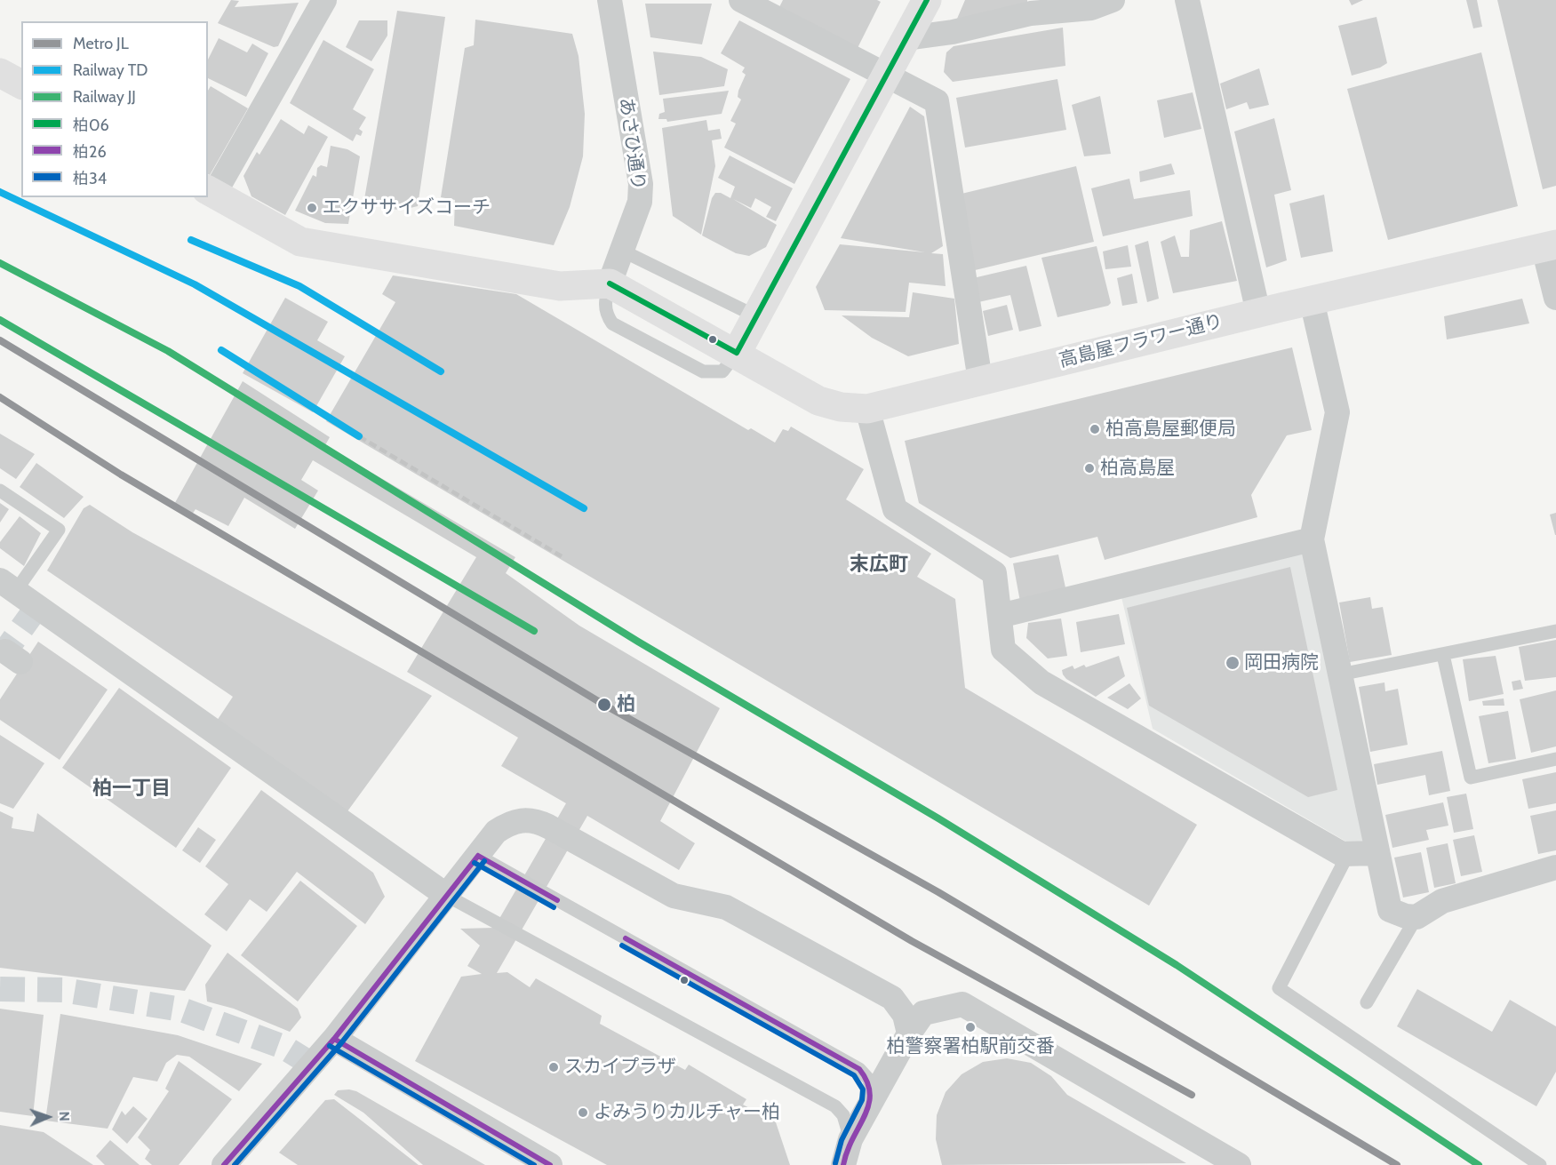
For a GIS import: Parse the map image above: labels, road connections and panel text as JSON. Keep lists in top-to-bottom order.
{
  "streets": {
    "street": ["あさひ通り", "高島屋フラワー通り"]
  },
  "crossings": [
    ["あさひ通り", "高島屋フラワー通り"]
  ],
  "districts": ["末広町", "柏一丁目"],
  "places": [
    "エクササイズコーチ",
    "柏高島屋郵便局",
    "柏高島屋",
    "岡田病院",
    "柏",
    "柏警察署柏駅前交番",
    "スカイプラザ",
    "よみうりカルチャー柏"
  ],
  "lines": [
    "transit line 柏06",
    "rail line TD",
    "rail line JJ",
    "metro line JL",
    "transit line 柏26",
    "transit line 柏34"
  ],
  "legend": [
    "Metro JL",
    "Railway TD",
    "Railway JJ",
    "柏06",
    "柏26",
    "柏34"
  ],
  "north": "right"
}
